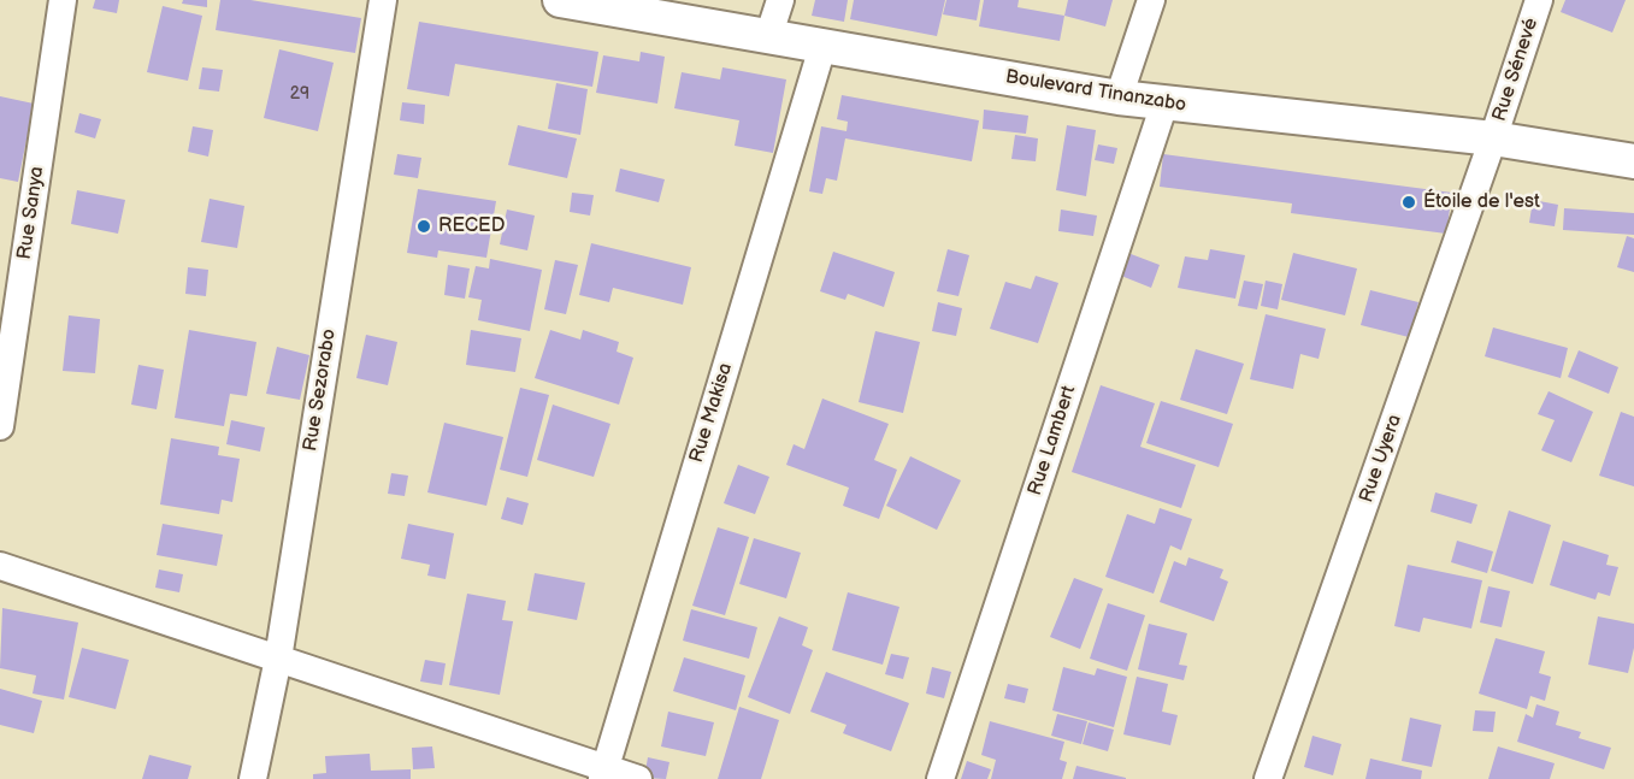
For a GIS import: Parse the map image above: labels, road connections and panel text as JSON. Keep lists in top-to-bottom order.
{
  "streets": {
    "street": [
      "Rue Sénevé",
      "Boulevard Tinanzabo",
      "Rue Sanya",
      "Rue Sezorabo",
      "Rue Makisa",
      "Rue Lambert",
      "Rue Uyera"
    ]
  },
  "crossings": [
    ["Rue Sénevé", "Boulevard Tinanzabo"],
    ["Rue Sénevé", "Rue Uyera"],
    ["Boulevard Tinanzabo", "Rue Makisa"],
    ["Boulevard Tinanzabo", "Rue Lambert"],
    ["Boulevard Tinanzabo", "Rue Uyera"]
  ],
  "places": ["Étoile de l'est", "RECED"],
  "house_numbers": ["29"]
}
